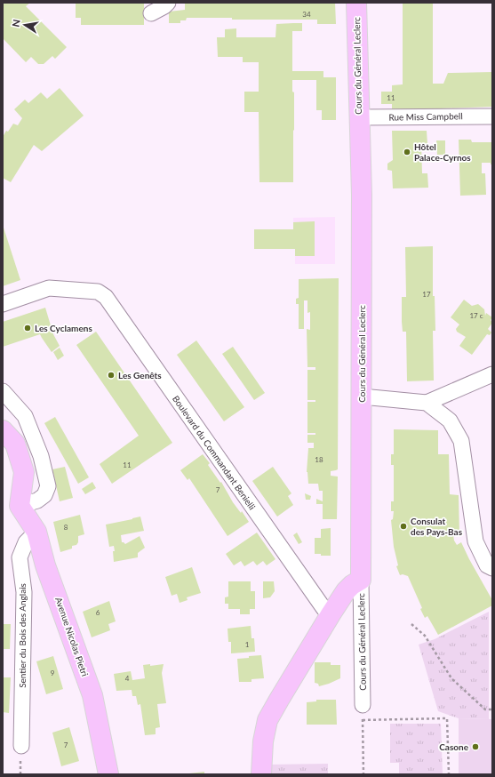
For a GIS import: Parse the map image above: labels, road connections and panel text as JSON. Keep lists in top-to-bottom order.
{
  "streets": {
    "main road": ["Cours du Général Leclerc", "Avenue Nicolas Pietri"],
    "street": ["Rue Miss Campbell", "Boulevard du Commandant Benielli", "Sentier du Bois des Anglais"]
  },
  "crossings": [
    ["Cours du Général Leclerc", "Rue Miss Campbell"],
    ["Sentier du Bois des Anglais", "Avenue Nicolas Pietri"]
  ],
  "places": [
    "Hôtel Palace-Cyrnos",
    "Les Cyclamens",
    "Les Genêts",
    "Consulat des Pays-Bas",
    "Casone"
  ],
  "house_numbers": [
    "34",
    "11",
    "17",
    "17 c",
    "18",
    "11",
    "7",
    "8",
    "6",
    "1",
    "9",
    "4",
    "7"
  ],
  "north": "left"
}
